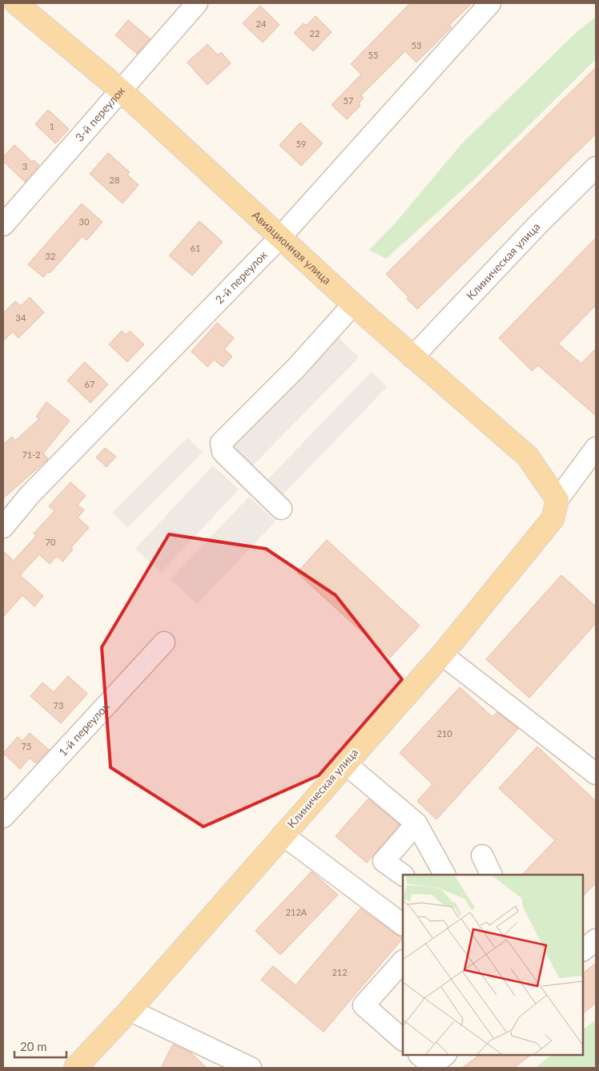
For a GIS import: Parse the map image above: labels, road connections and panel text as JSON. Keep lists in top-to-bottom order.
{
  "streets": {
    "main road": ["Авиационная улица", "Клиническая улица"],
    "street": ["3-й переулок", "2-й переулок", "1-й переулок"]
  },
  "crossings": [
    ["3-й переулок", "Авиационная улица"],
    ["Авиационная улица", "Клиническая улица"],
    ["Авиационная улица", "2-й переулок"]
  ],
  "house_numbers": [
    "24",
    "22",
    "53",
    "55",
    "57",
    "1",
    "59",
    "3",
    "28",
    "30",
    "61",
    "32",
    "34",
    "67",
    "71-2",
    "70",
    "73",
    "210",
    "75",
    "212А",
    "212"
  ],
  "scale_bar": "20 m"
}
